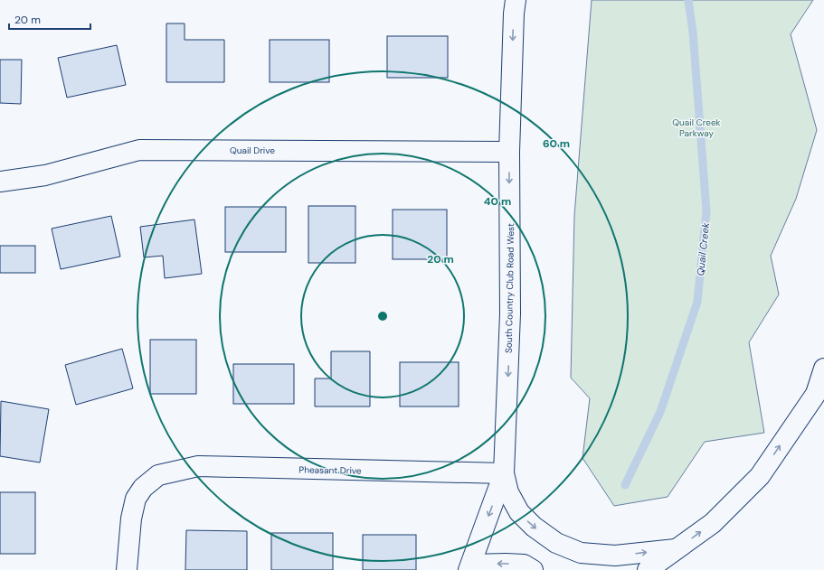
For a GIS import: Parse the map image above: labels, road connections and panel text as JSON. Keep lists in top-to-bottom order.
{
  "streets": {
    "street": ["Quail Drive", "South Country Club Road West", "Pheasant Drive"]
  },
  "crossings": [
    ["Quail Drive", "South Country Club Road West"],
    ["South Country Club Road West", "Pheasant Drive"]
  ],
  "one_way": ["South Country Club Road West"],
  "water": ["Quail Creek"],
  "parks": ["Quail Creek Parkway"],
  "scale_bar": "20 m",
  "rings": ["60 m", "40 m", "20 m"]
}
